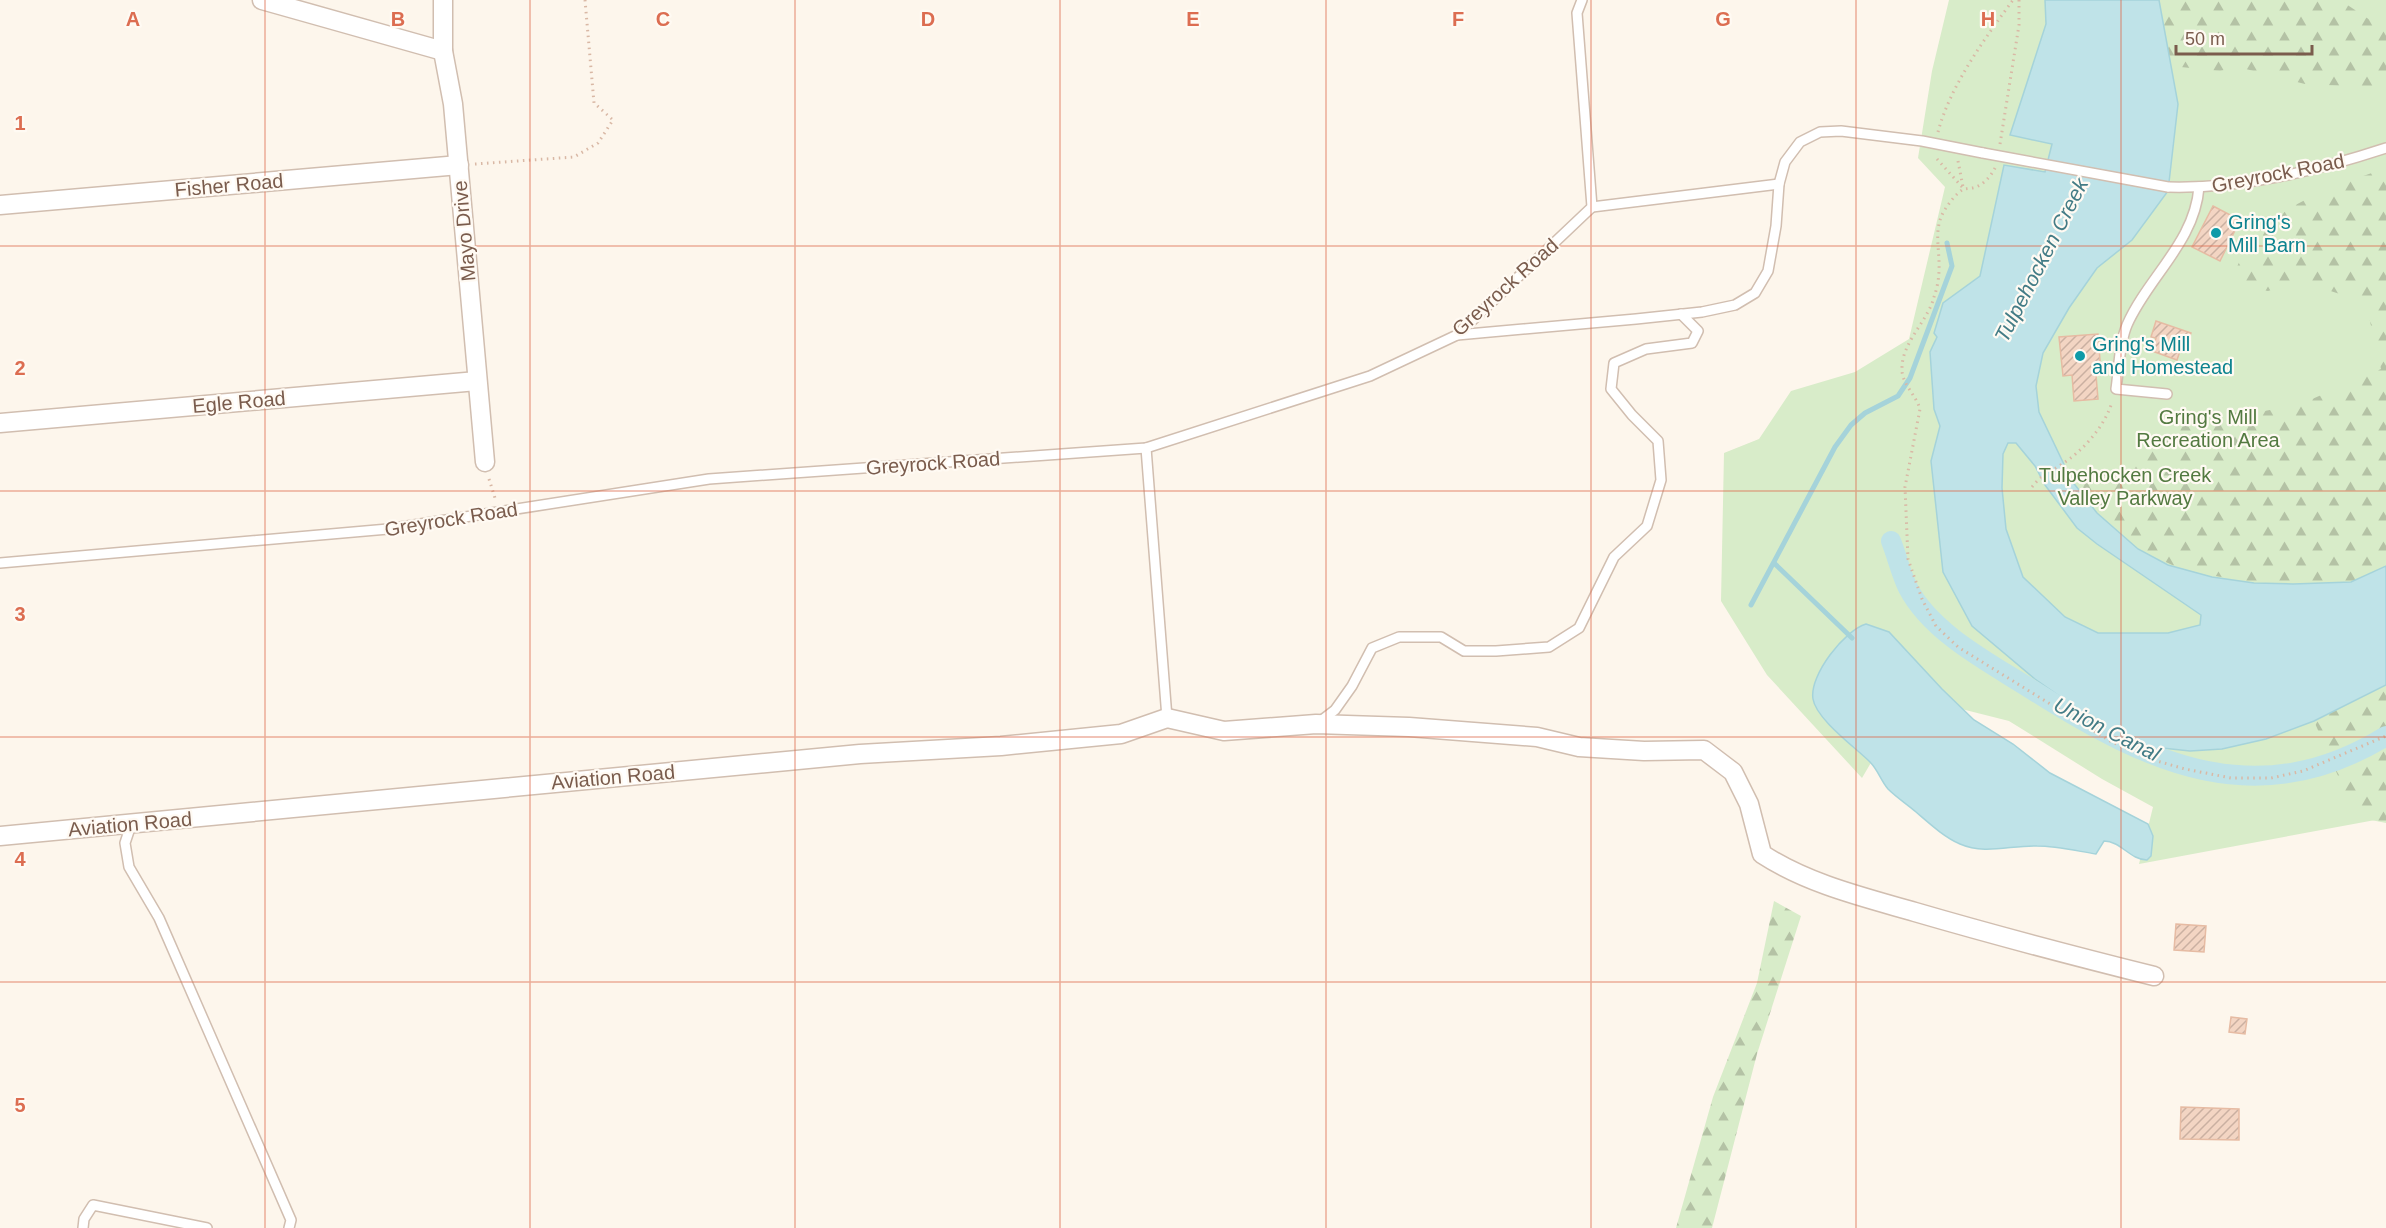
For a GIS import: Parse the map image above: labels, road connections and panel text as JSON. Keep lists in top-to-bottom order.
{
  "streets": {
    "street": [
      "Fisher Road",
      "Mayo Drive",
      "Egle Road",
      "Aviation Road"
    ],
    "lane": ["Greyrock Road"]
  },
  "crossings": [
    ["Fisher Road", "Mayo Drive"],
    ["Mayo Drive", "Egle Road"]
  ],
  "water": ["Tulpehocken Creek", "Union Canal"],
  "parks": ["Gring's Mill Recreation Area", "Tulpehocken Creek Valley Parkway"],
  "places": ["Gring's Mill Barn", "Gring's Mill and Homestead"],
  "scale_bar": "50 m",
  "grid": {
    "columns": [
      "A",
      "B",
      "C",
      "D",
      "E",
      "F",
      "G",
      "H"
    ],
    "rows": [
      "1",
      "2",
      "3",
      "4",
      "5"
    ]
  }
}
